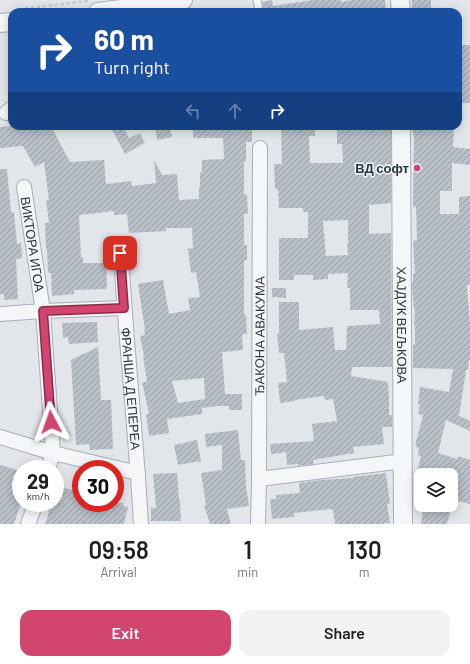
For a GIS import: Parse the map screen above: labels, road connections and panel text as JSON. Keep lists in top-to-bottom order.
{
  "streets": {
    "street": [
      "ВИКТОРА ИГОА",
      "ХАЈДУК ВЕЉКОВА",
      "ЂАКОНА АВАКУМА",
      "ФРАНША Д ЕПЕРЕА"
    ]
  },
  "places": ["ВД софт"],
  "page": {
    "turn": ["60 m", "Turn right"],
    "speed": "29 km/h",
    "limit": "30",
    "eta": [
      "09:58",
      "Arrival",
      "1",
      "min",
      "130",
      "m"
    ],
    "buttons": ["Exit", "Share"]
  }
}
